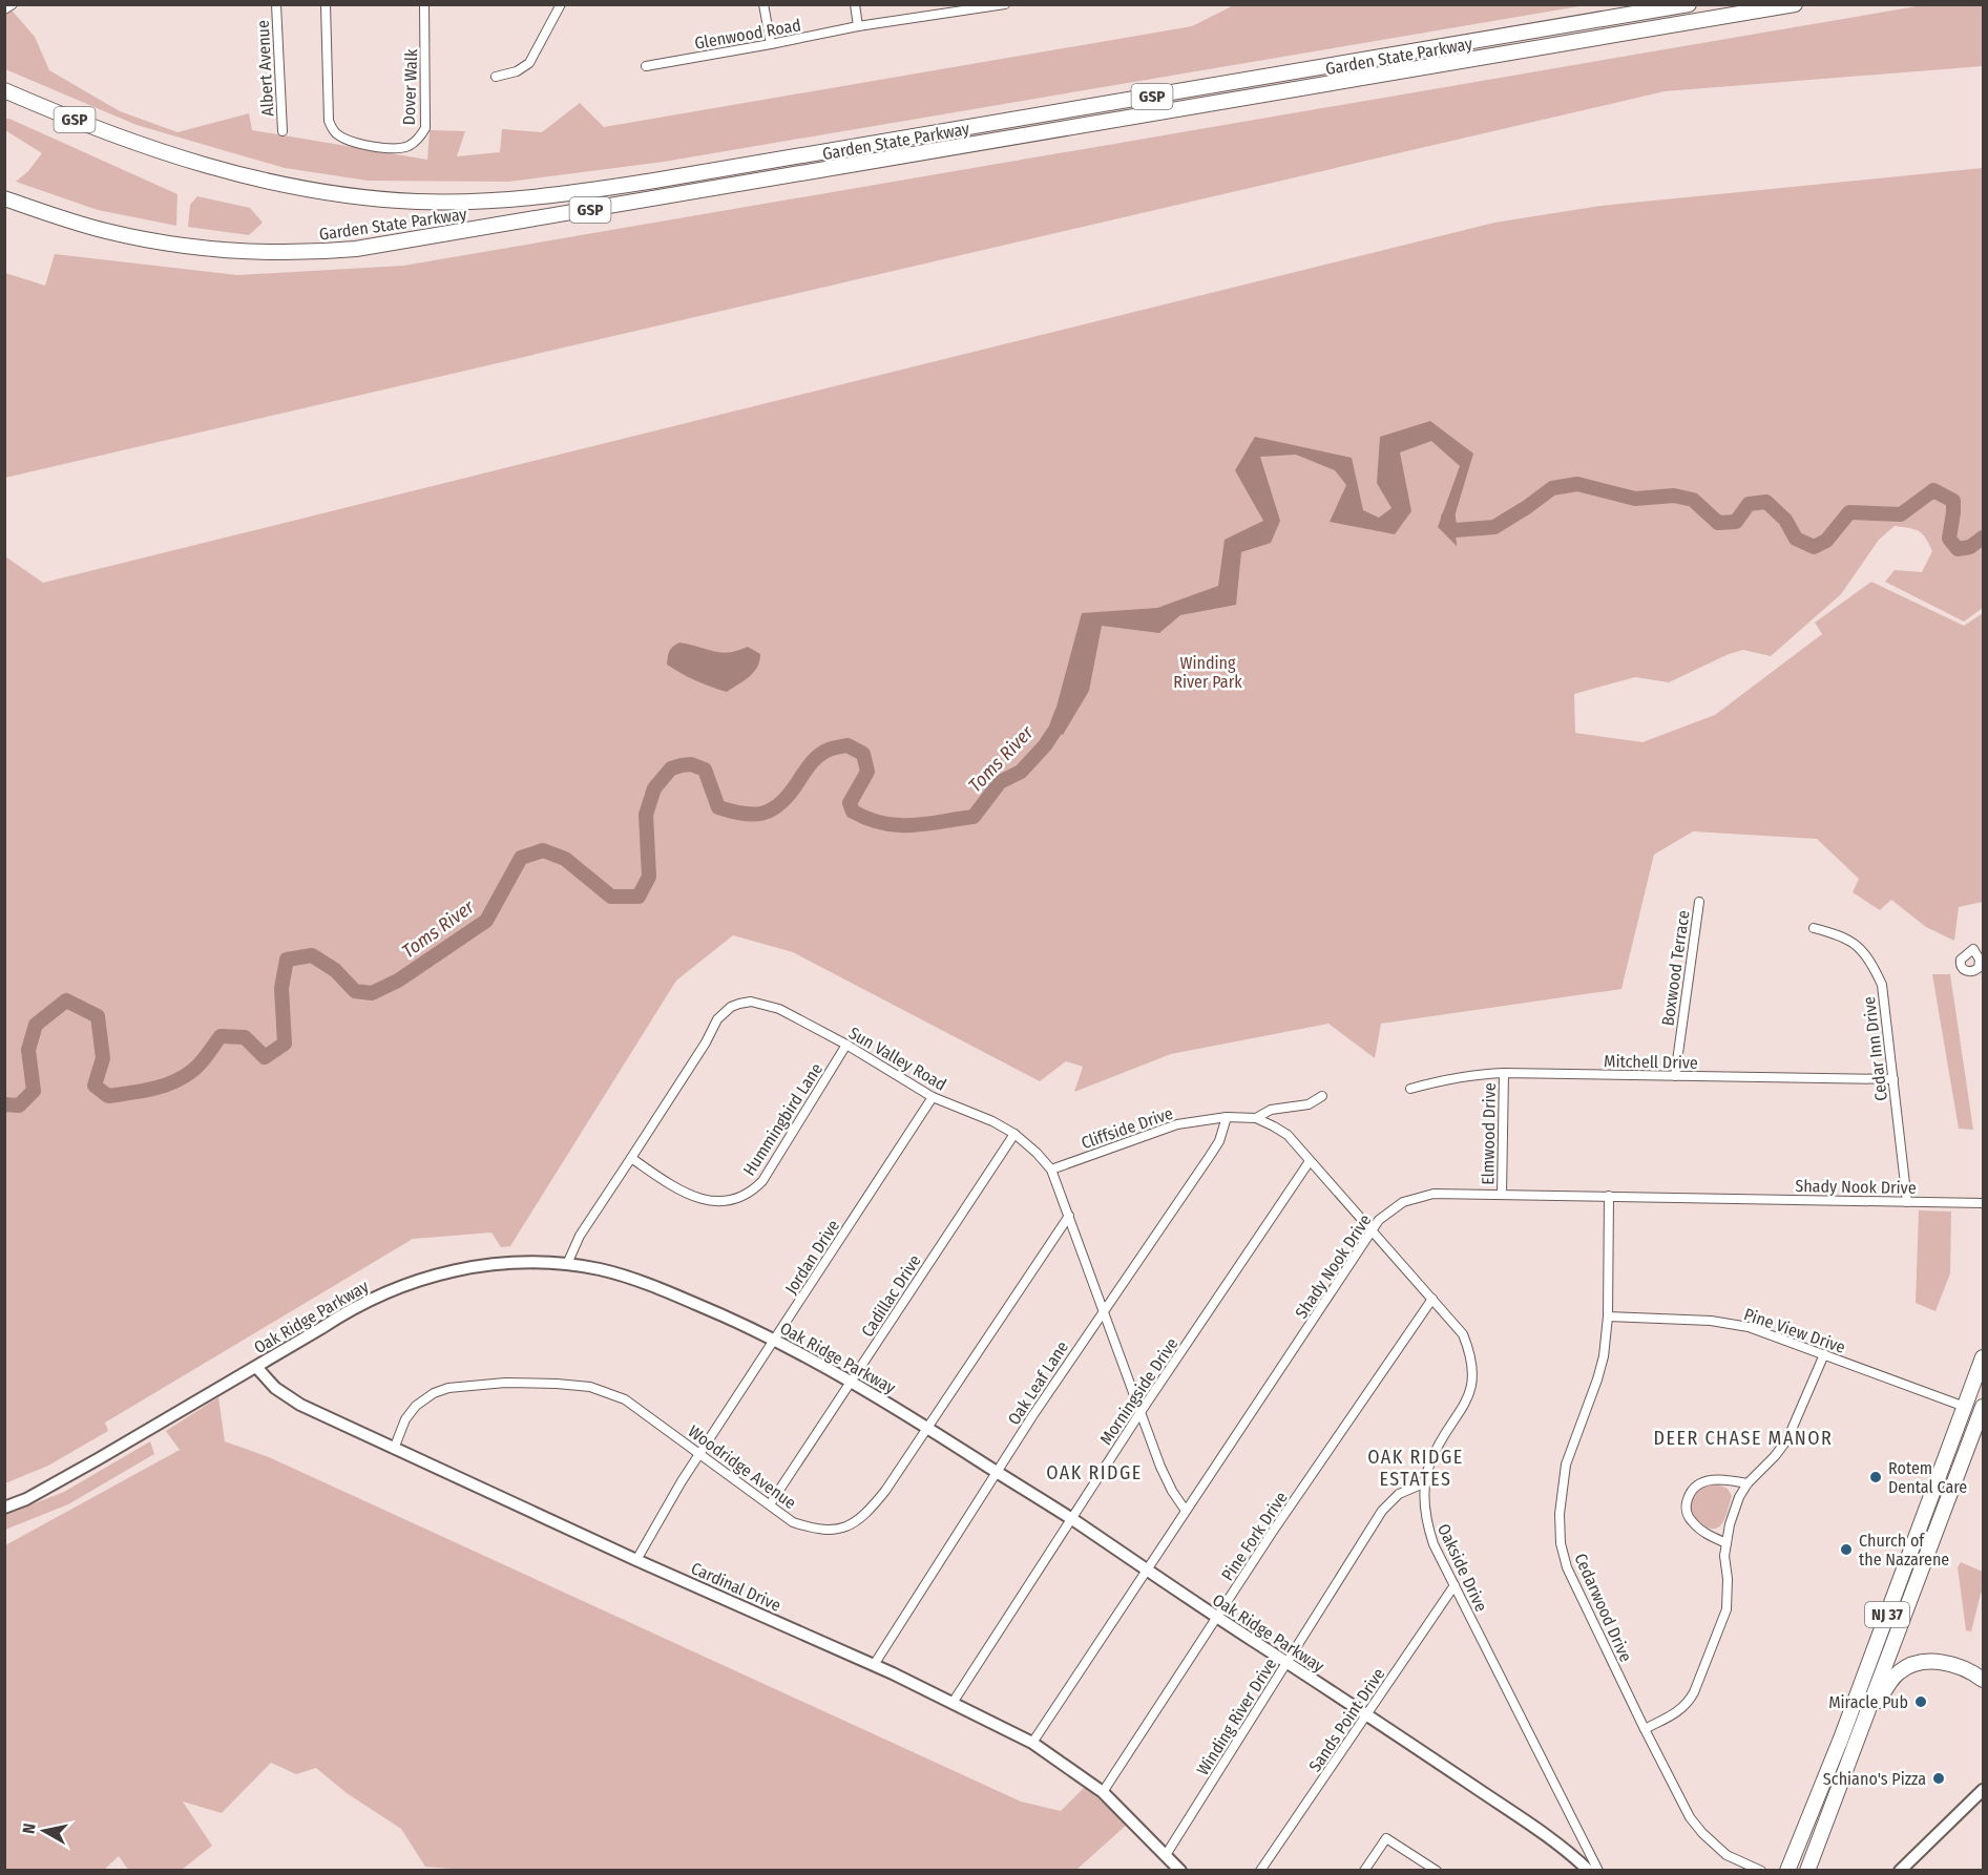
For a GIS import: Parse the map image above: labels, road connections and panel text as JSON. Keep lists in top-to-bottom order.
{
  "streets": {
    "highway": ["Garden State Parkway", "GSP", "NJ 37"],
    "main road": ["Oak Ridge Parkway", "Cardinal Drive"],
    "street": [
      "Glenwood Road",
      "Albert Avenue",
      "Dover Walk",
      "Boxwood Terrace",
      "Cedar Inn Drive",
      "Sun Valley Road",
      "Mitchell Drive",
      "Hummingbird Lane",
      "Cliffside Drive",
      "Elmwood Drive",
      "Shady Nook Drive",
      "Jordan Drive",
      "Cadillac Drive",
      "Pine View Drive",
      "Oak Leaf Lane",
      "Morningside Drive",
      "Woodridge Avenue",
      "Pine Fork Drive",
      "Oakside Drive",
      "Cedarwood Drive",
      "Winding River Drive",
      "Sands Point Drive"
    ]
  },
  "crossings": [
    ["Boxwood Terrace", "Mitchell Drive"],
    ["Cedar Inn Drive", "Mitchell Drive"],
    ["Cedar Inn Drive", "Shady Nook Drive"],
    ["Sun Valley Road", "Hummingbird Lane"],
    ["Sun Valley Road", "Cliffside Drive"],
    ["Sun Valley Road", "Shady Nook Drive"],
    ["Sun Valley Road", "Jordan Drive"],
    ["Sun Valley Road", "Cadillac Drive"],
    ["Sun Valley Road", "Oak Ridge Parkway"],
    ["Sun Valley Road", "Oak Leaf Lane"],
    ["Sun Valley Road", "Morningside Drive"],
    ["Sun Valley Road", "Woodridge Avenue"],
    ["Mitchell Drive", "Elmwood Drive"],
    ["Cliffside Drive", "Oak Leaf Lane"],
    ["Cliffside Drive", "Oakside Drive"],
    ["Elmwood Drive", "Shady Nook Drive"],
    ["Shady Nook Drive", "Oak Ridge Parkway"],
    ["Shady Nook Drive", "Oakside Drive"],
    ["Shady Nook Drive", "Cardinal Drive"],
    ["Shady Nook Drive", "Cedarwood Drive"],
    ["Jordan Drive", "Oak Ridge Parkway"],
    ["Jordan Drive", "Woodridge Avenue"],
    ["Jordan Drive", "Cardinal Drive"],
    ["Cadillac Drive", "Oak Ridge Parkway"],
    ["Cadillac Drive", "Woodridge Avenue"],
    ["Oak Ridge Parkway", "Oak Leaf Lane"],
    ["Oak Ridge Parkway", "Morningside Drive"],
    ["Oak Ridge Parkway", "Woodridge Avenue"],
    ["Oak Ridge Parkway", "Pine Fork Drive"],
    ["Oak Ridge Parkway", "Cardinal Drive"],
    ["Oak Ridge Parkway", "Winding River Drive"],
    ["Oak Ridge Parkway", "Sands Point Drive"],
    ["Pine View Drive", "Cedarwood Drive"],
    ["Pine View Drive", "NJ 37"],
    ["Oak Leaf Lane", "Cardinal Drive"],
    ["Morningside Drive", "Oakside Drive"],
    ["Morningside Drive", "Cardinal Drive"],
    ["Woodridge Avenue", "Cardinal Drive"],
    ["Pine Fork Drive", "Oakside Drive"],
    ["Pine Fork Drive", "Cardinal Drive"],
    ["Oakside Drive", "Winding River Drive"],
    ["Oakside Drive", "Sands Point Drive"],
    ["Cardinal Drive", "Winding River Drive"]
  ],
  "districts": ["DEER CHASE MANOR", "OAK RIDGE ESTATES", "OAK RIDGE"],
  "water": ["Toms River"],
  "parks": ["Winding River Park"],
  "places": [
    "Rotem Dental Care",
    "Church of the Nazarene",
    "Miracle Pub",
    "Schiano's Pizza"
  ],
  "north": "left"
}
